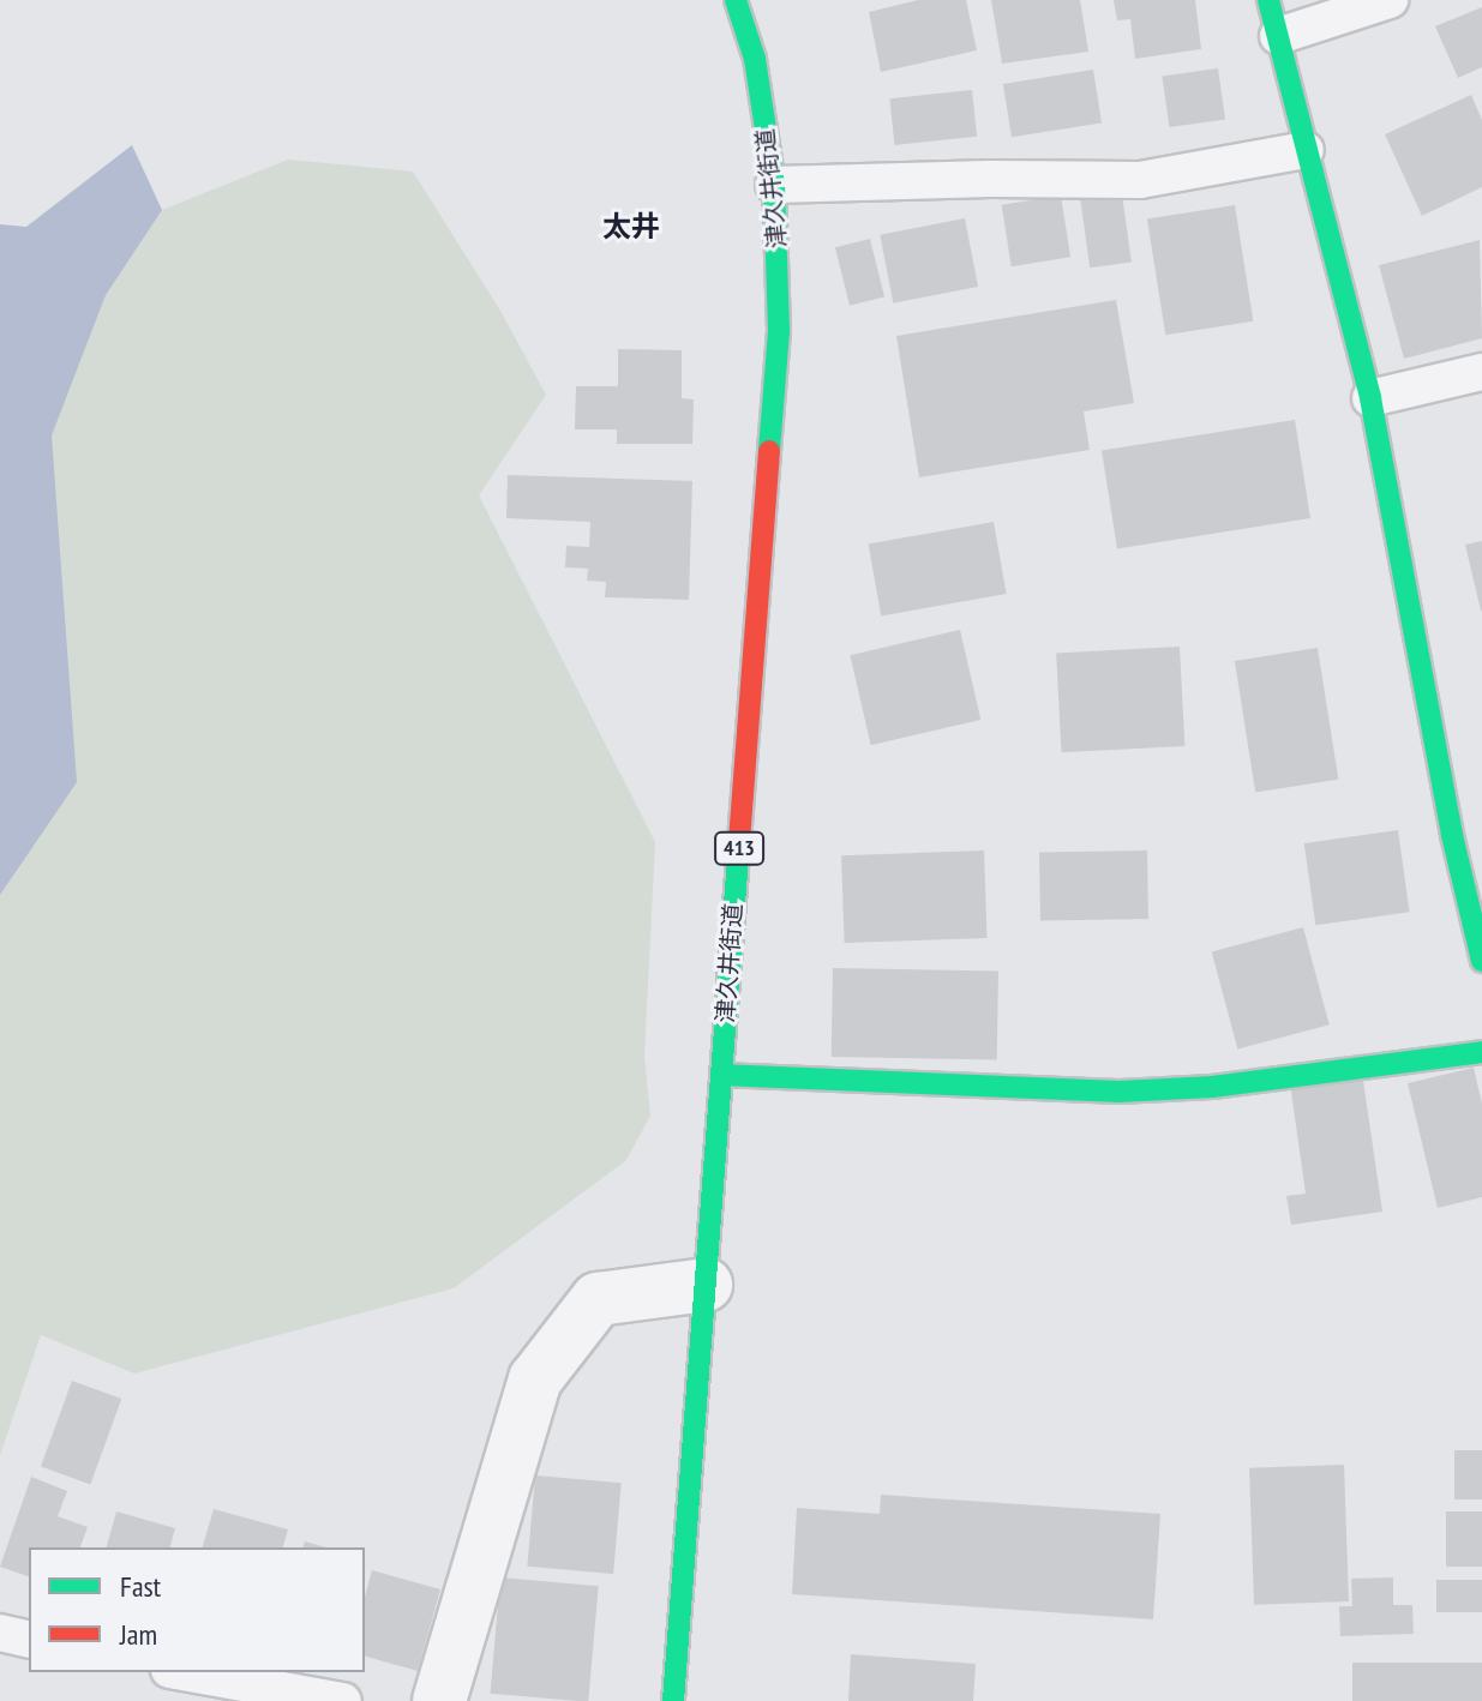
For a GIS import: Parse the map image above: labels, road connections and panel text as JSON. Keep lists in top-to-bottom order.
{
  "streets": {
    "main road": ["津久井街道", "413"]
  },
  "districts": ["太井"],
  "legend": ["Fast", "Jam"]
}
